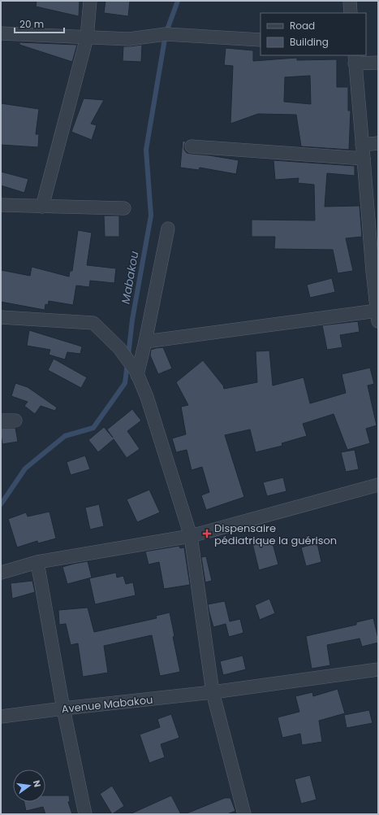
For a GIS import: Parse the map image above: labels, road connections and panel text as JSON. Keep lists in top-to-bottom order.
{
  "streets": {
    "street": ["Avenue Mabakou"]
  },
  "water": ["Mabakou"],
  "places": {
    "health": ["Dispensaire pédiatrique la guérison"]
  },
  "legend": ["Road", "Building"],
  "scale_bar": "20 m",
  "north": "right"
}
